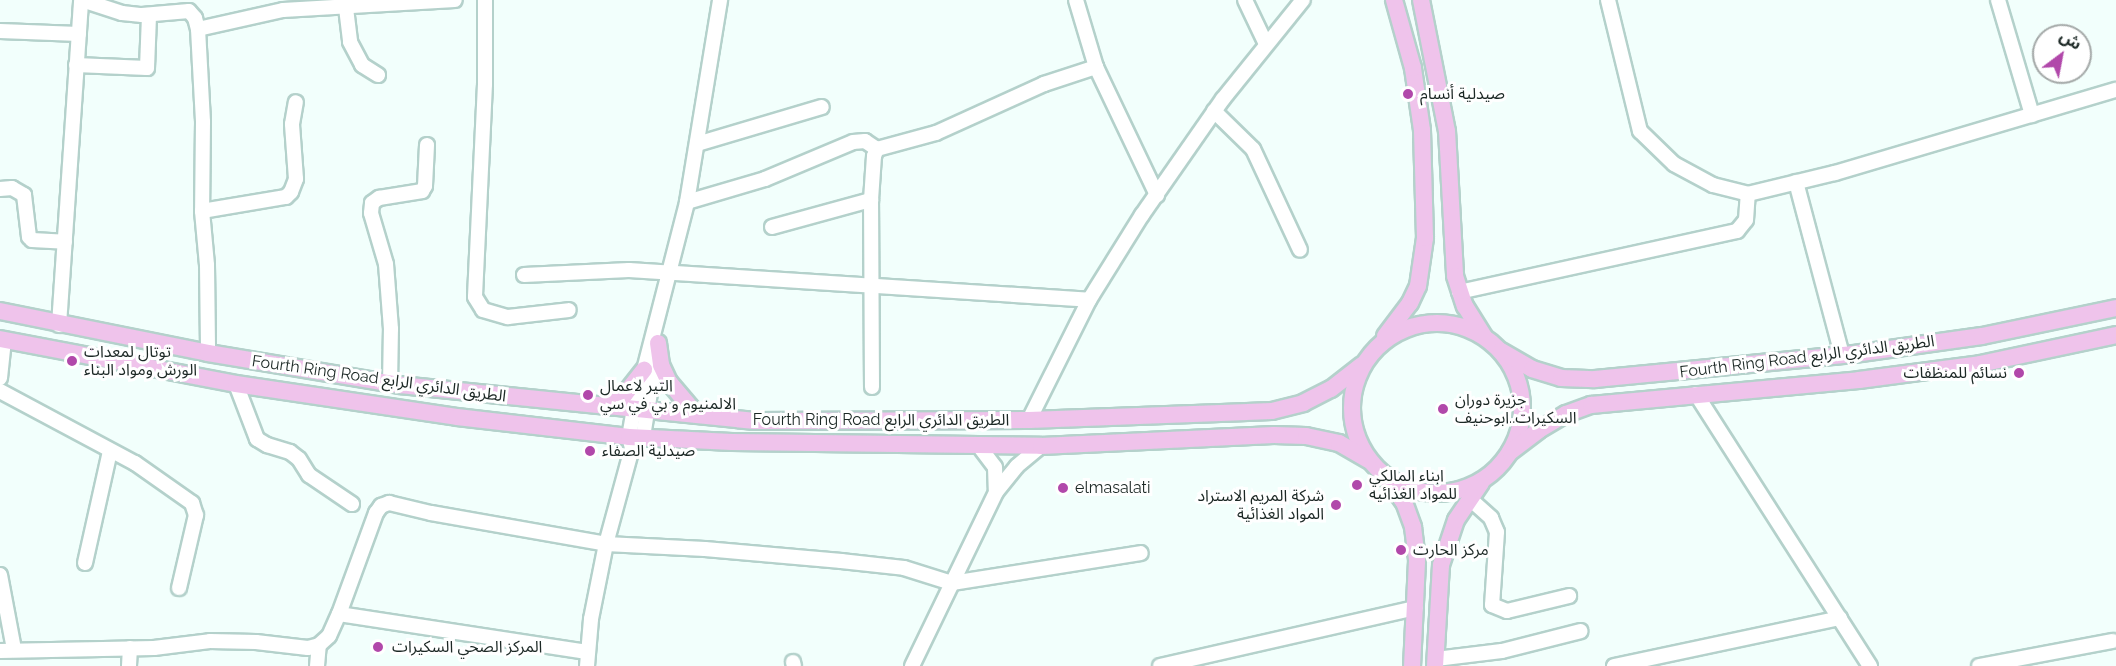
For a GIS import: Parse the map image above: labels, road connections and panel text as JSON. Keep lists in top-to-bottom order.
{
  "streets": {
    "main road": ["Fourth Ring Road الطريق الدائري الرابع"]
  },
  "places": [
    "صيدلية أنسام",
    "توتال لمعدات الورش ومواد البناء",
    "نسائم للمنظفات",
    "التير لاعمال الالمنيوم و بي في سي",
    "جزيرة دوران السكيرات..ابوحنيف",
    "صيدلية الصفاء",
    "ابناء المالكي للمواد الغذائيه",
    "elmasalati",
    "شركة المريم الاستراد المواد الغذائية",
    "مركز الحارت",
    "المركز الصحي السكيرات"
  ],
  "north": "top right"
}
